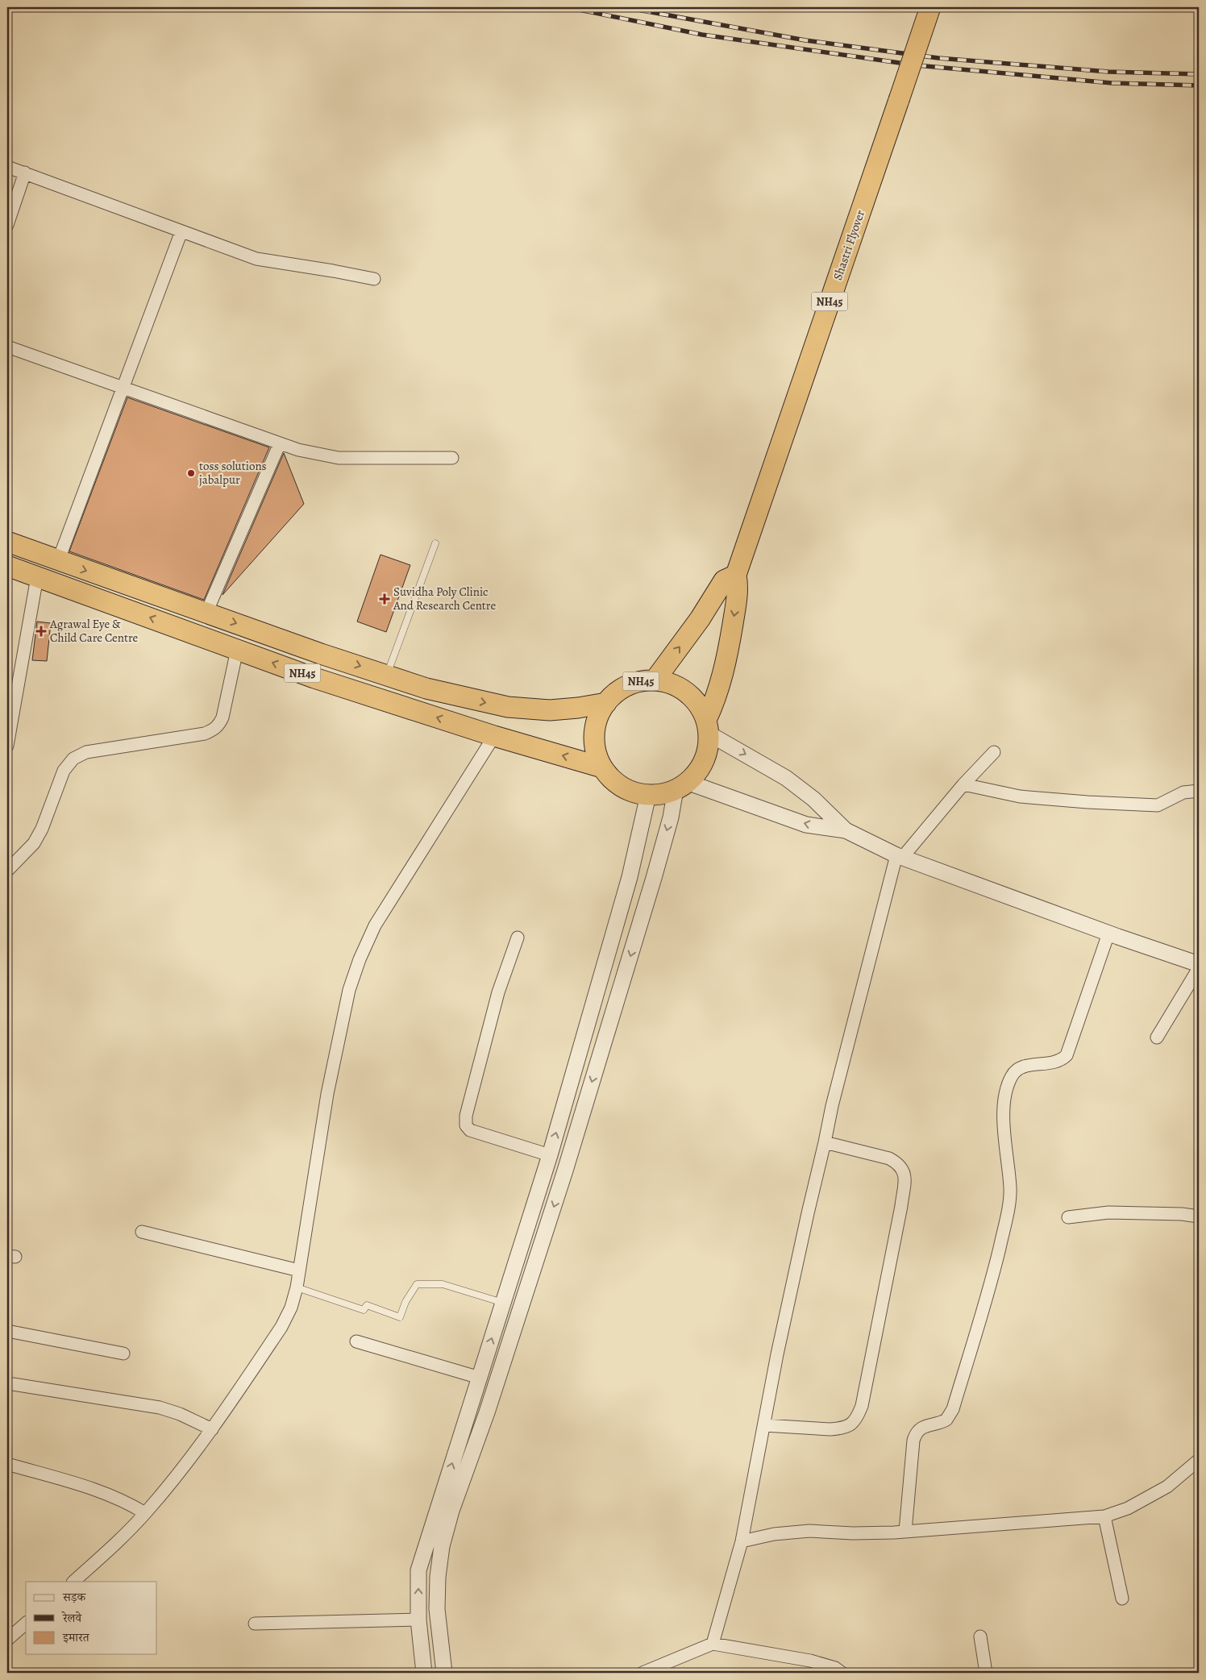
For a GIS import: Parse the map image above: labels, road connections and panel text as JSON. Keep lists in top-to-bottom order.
{
  "streets": {
    "highway": ["Shastri Flyover", "NH45"]
  },
  "crossings": [
    ["Shastri Flyover", "NH45"]
  ],
  "places": {
    "other": ["toss solutions jabalpur"],
    "health": ["Suvidha Poly Clinic And Research Centre", "Agrawal Eye & Child Care Centre"]
  },
  "legend": ["सड़क", "रेलवे", "इमारत"]
}
